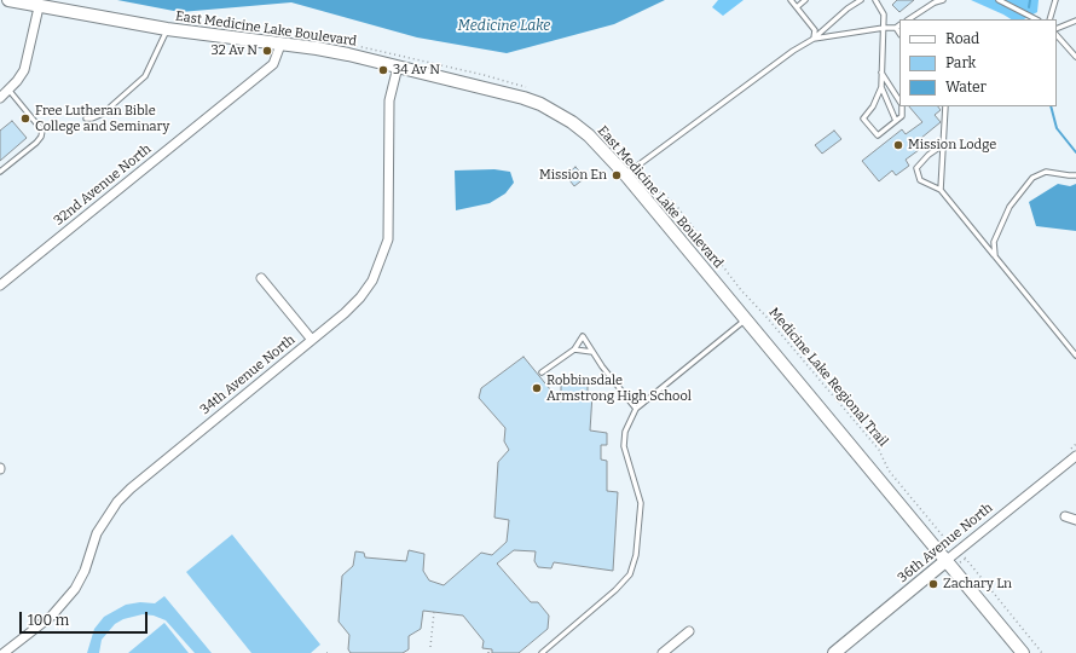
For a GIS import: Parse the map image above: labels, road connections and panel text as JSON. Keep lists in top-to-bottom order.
{
  "streets": {
    "street": [
      "East Medicine Lake Boulevard",
      "32nd Avenue North",
      "34th Avenue North",
      "36th Avenue North"
    ],
    "path": ["Medicine Lake Regional Trail"]
  },
  "crossings": [
    ["East Medicine Lake Boulevard", "32nd Avenue North"],
    ["East Medicine Lake Boulevard", "34th Avenue North"],
    ["East Medicine Lake Boulevard", "36th Avenue North"],
    ["Medicine Lake Regional Trail", "36th Avenue North"]
  ],
  "water": ["Medicine Lake"],
  "places": [
    "32 Av N",
    "34 Av N",
    "Free Lutheran Bible College and Seminary",
    "Mission Lodge",
    "Mission En",
    "Robbinsdale Armstrong High School",
    "Zachary Ln"
  ],
  "legend": ["Road", "Park", "Water"],
  "scale_bar": "100 m"
}
